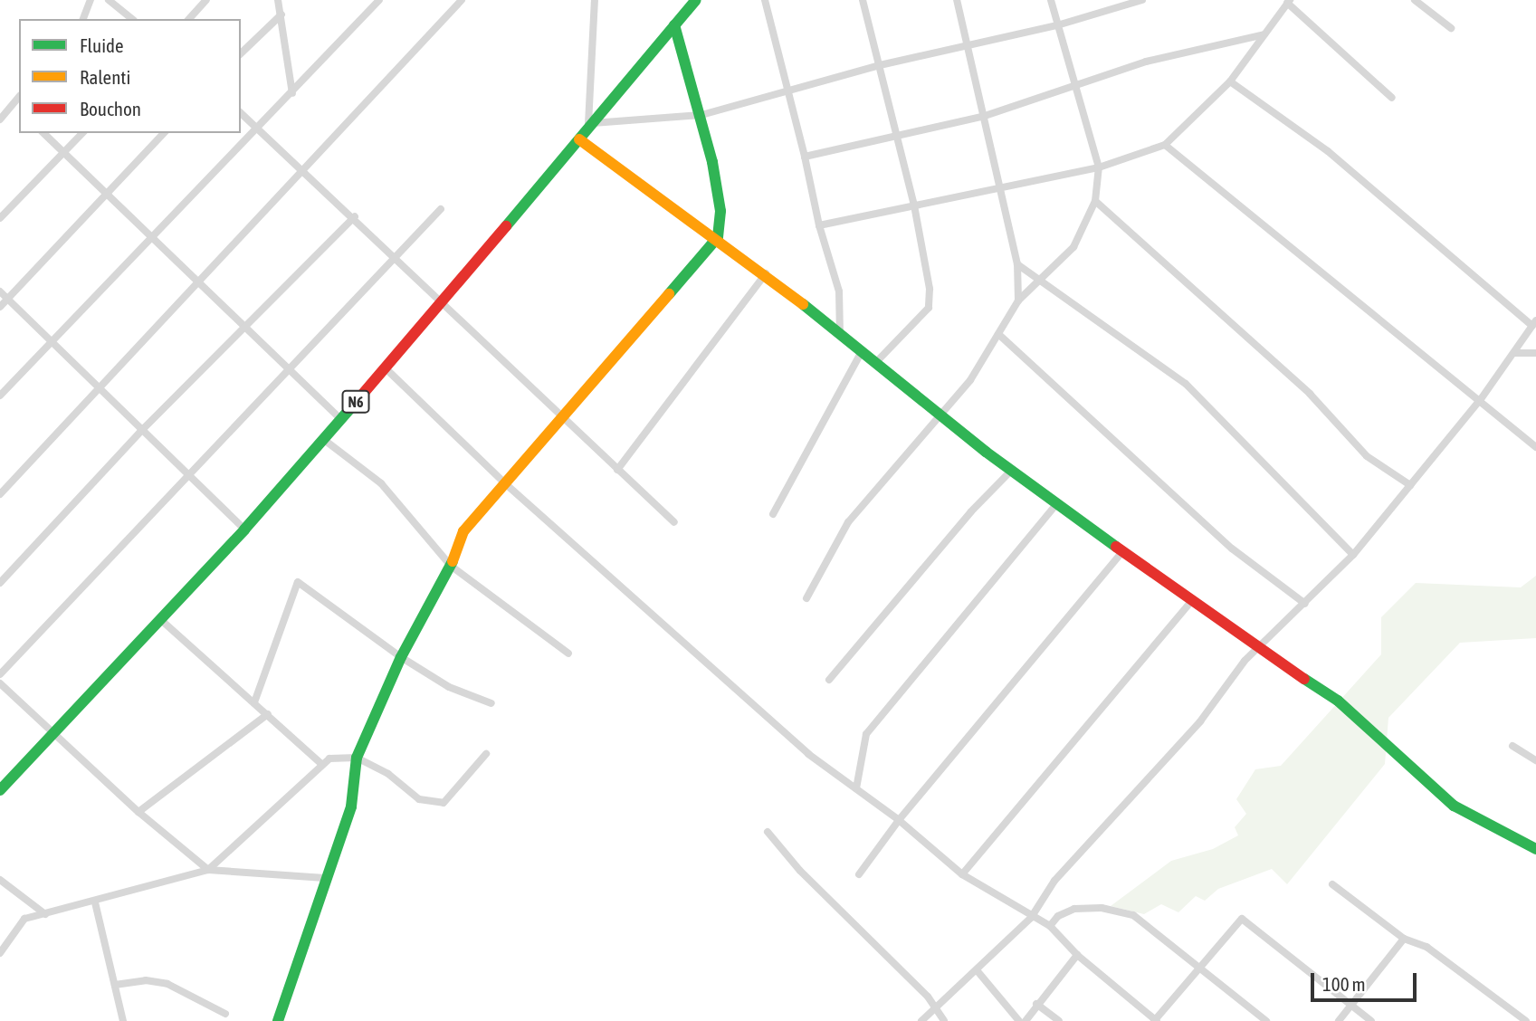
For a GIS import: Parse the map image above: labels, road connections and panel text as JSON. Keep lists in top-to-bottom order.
{
  "streets": {
    "main road": ["N6"]
  },
  "legend": ["Fluide", "Ralenti", "Bouchon"],
  "scale_bar": "100 m"
}
